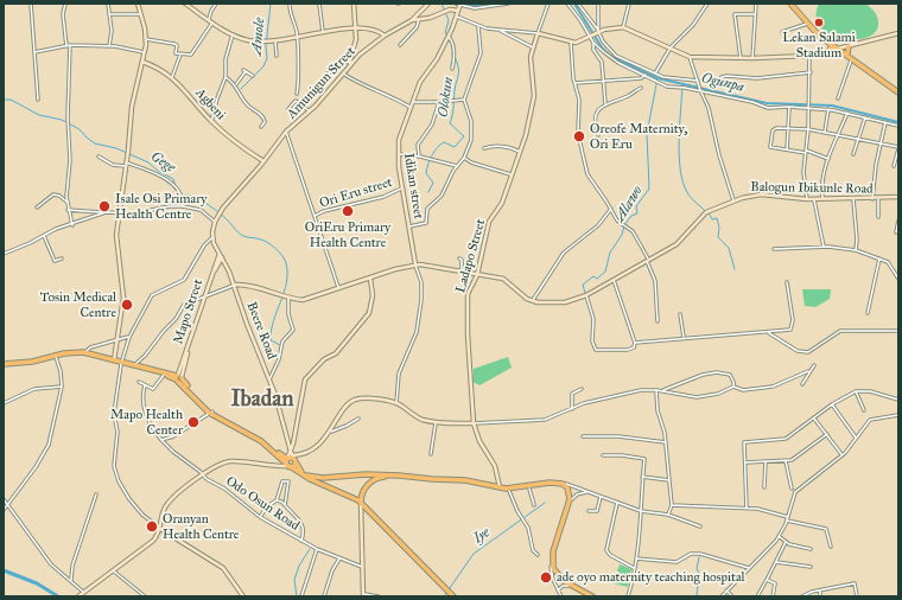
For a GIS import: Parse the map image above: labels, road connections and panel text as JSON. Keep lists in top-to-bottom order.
{
  "streets": {
    "main road": [
      "Amunigun Street",
      "Agbeni",
      "Idikan street",
      "Balogun Ibikunle Road",
      "Ladapo Street",
      "Mapo Street",
      "Beere Road"
    ],
    "street": ["Ori Eru street", "Odo Osun Road"]
  },
  "crossings": [
    ["Amunigun Street", "Agbeni"],
    ["Amunigun Street", "Idikan street"],
    ["Idikan street", "Ori Eru street"],
    ["Mapo Street", "Beere Road"]
  ],
  "districts": ["Ibadan"],
  "water": [
    "Amole",
    "Ogunpa",
    "Olokun",
    "Gege",
    "Alawo",
    "Iye"
  ],
  "places": [
    "Lekan Salami Stadium",
    "Oreofe Maternity, Ori Eru",
    "Isale Osi Primary Health Centre",
    "OriEru Primary Health Centre",
    "Tosin Medical Centre",
    "Mapo Health Center",
    "Oranyan Health Centre",
    "ade oyo maternity teaching hospital"
  ]
}
